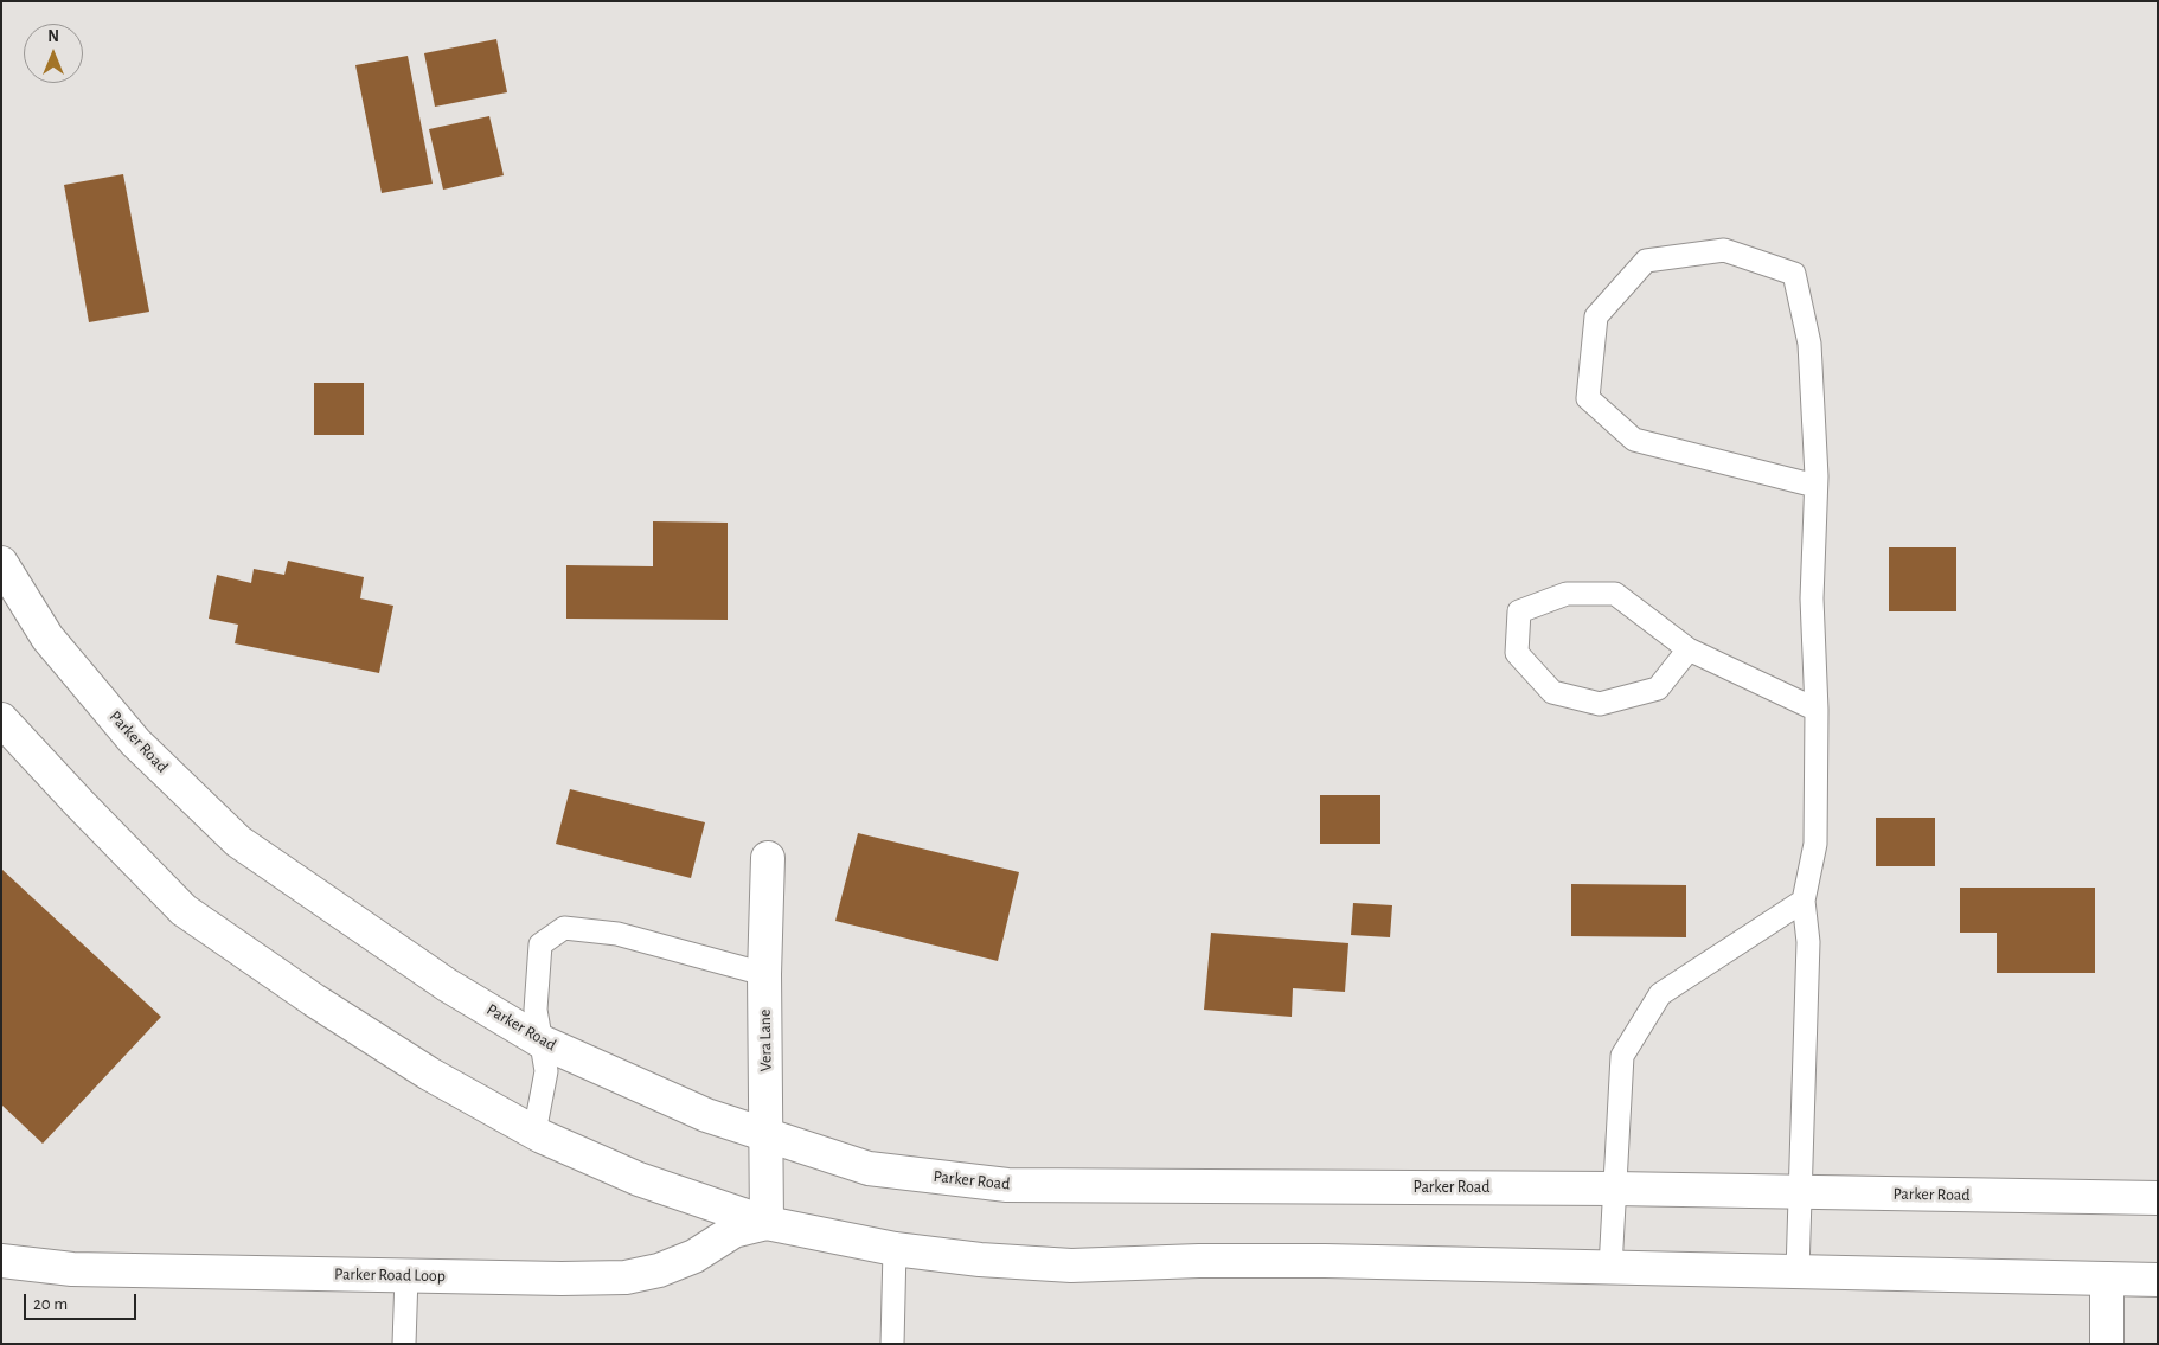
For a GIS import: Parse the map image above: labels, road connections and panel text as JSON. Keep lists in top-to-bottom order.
{
  "streets": {
    "main road": ["Parker Road", "Vera Lane", "Parker Road Loop"]
  },
  "crossings": [
    ["Parker Road", "Vera Lane"],
    ["Vera Lane", "Parker Road Loop"]
  ],
  "scale_bar": "20 m",
  "north": "top"
}
